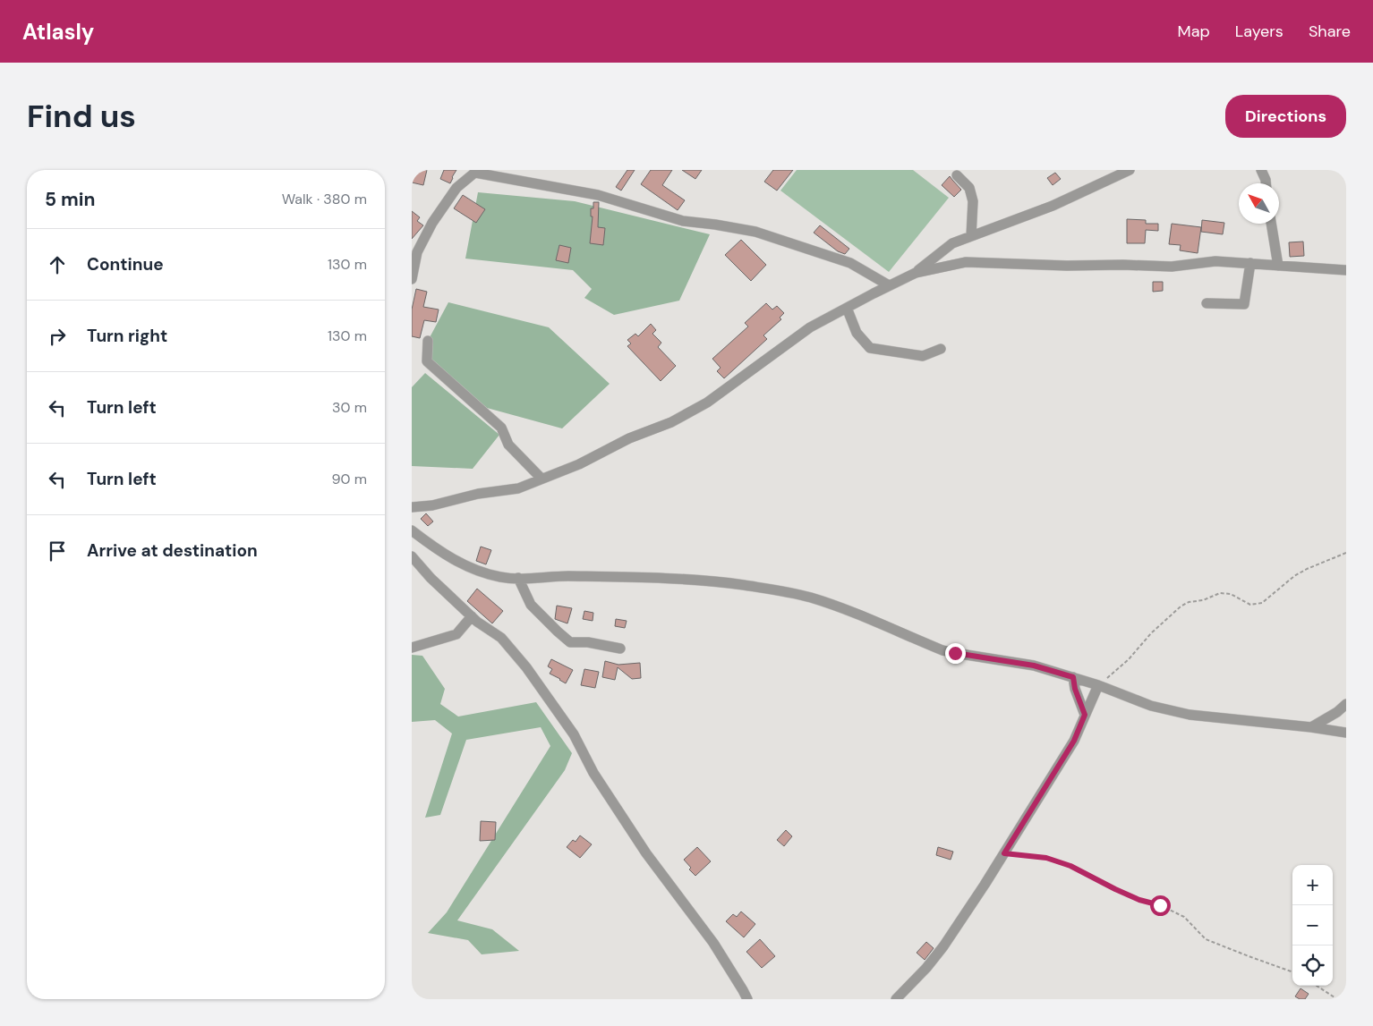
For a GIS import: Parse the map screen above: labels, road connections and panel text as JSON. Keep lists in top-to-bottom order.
{
  "north": "top left",
  "page": {
    "header": "Atlasly",
    "nav": ["Map", "Layers", "Share"],
    "buttons": "Directions",
    "title": "Find us",
    "heading": ["5 min", "Walk · 380 m"],
    "list": [
      ["Continue", "130 m"],
      ["Turn right", "130 m"],
      ["Turn left", "30 m"],
      ["Turn left", "90 m"],
      "Arrive at destination"
    ],
    "map_buttons": ["+", "−"]
  }
}
